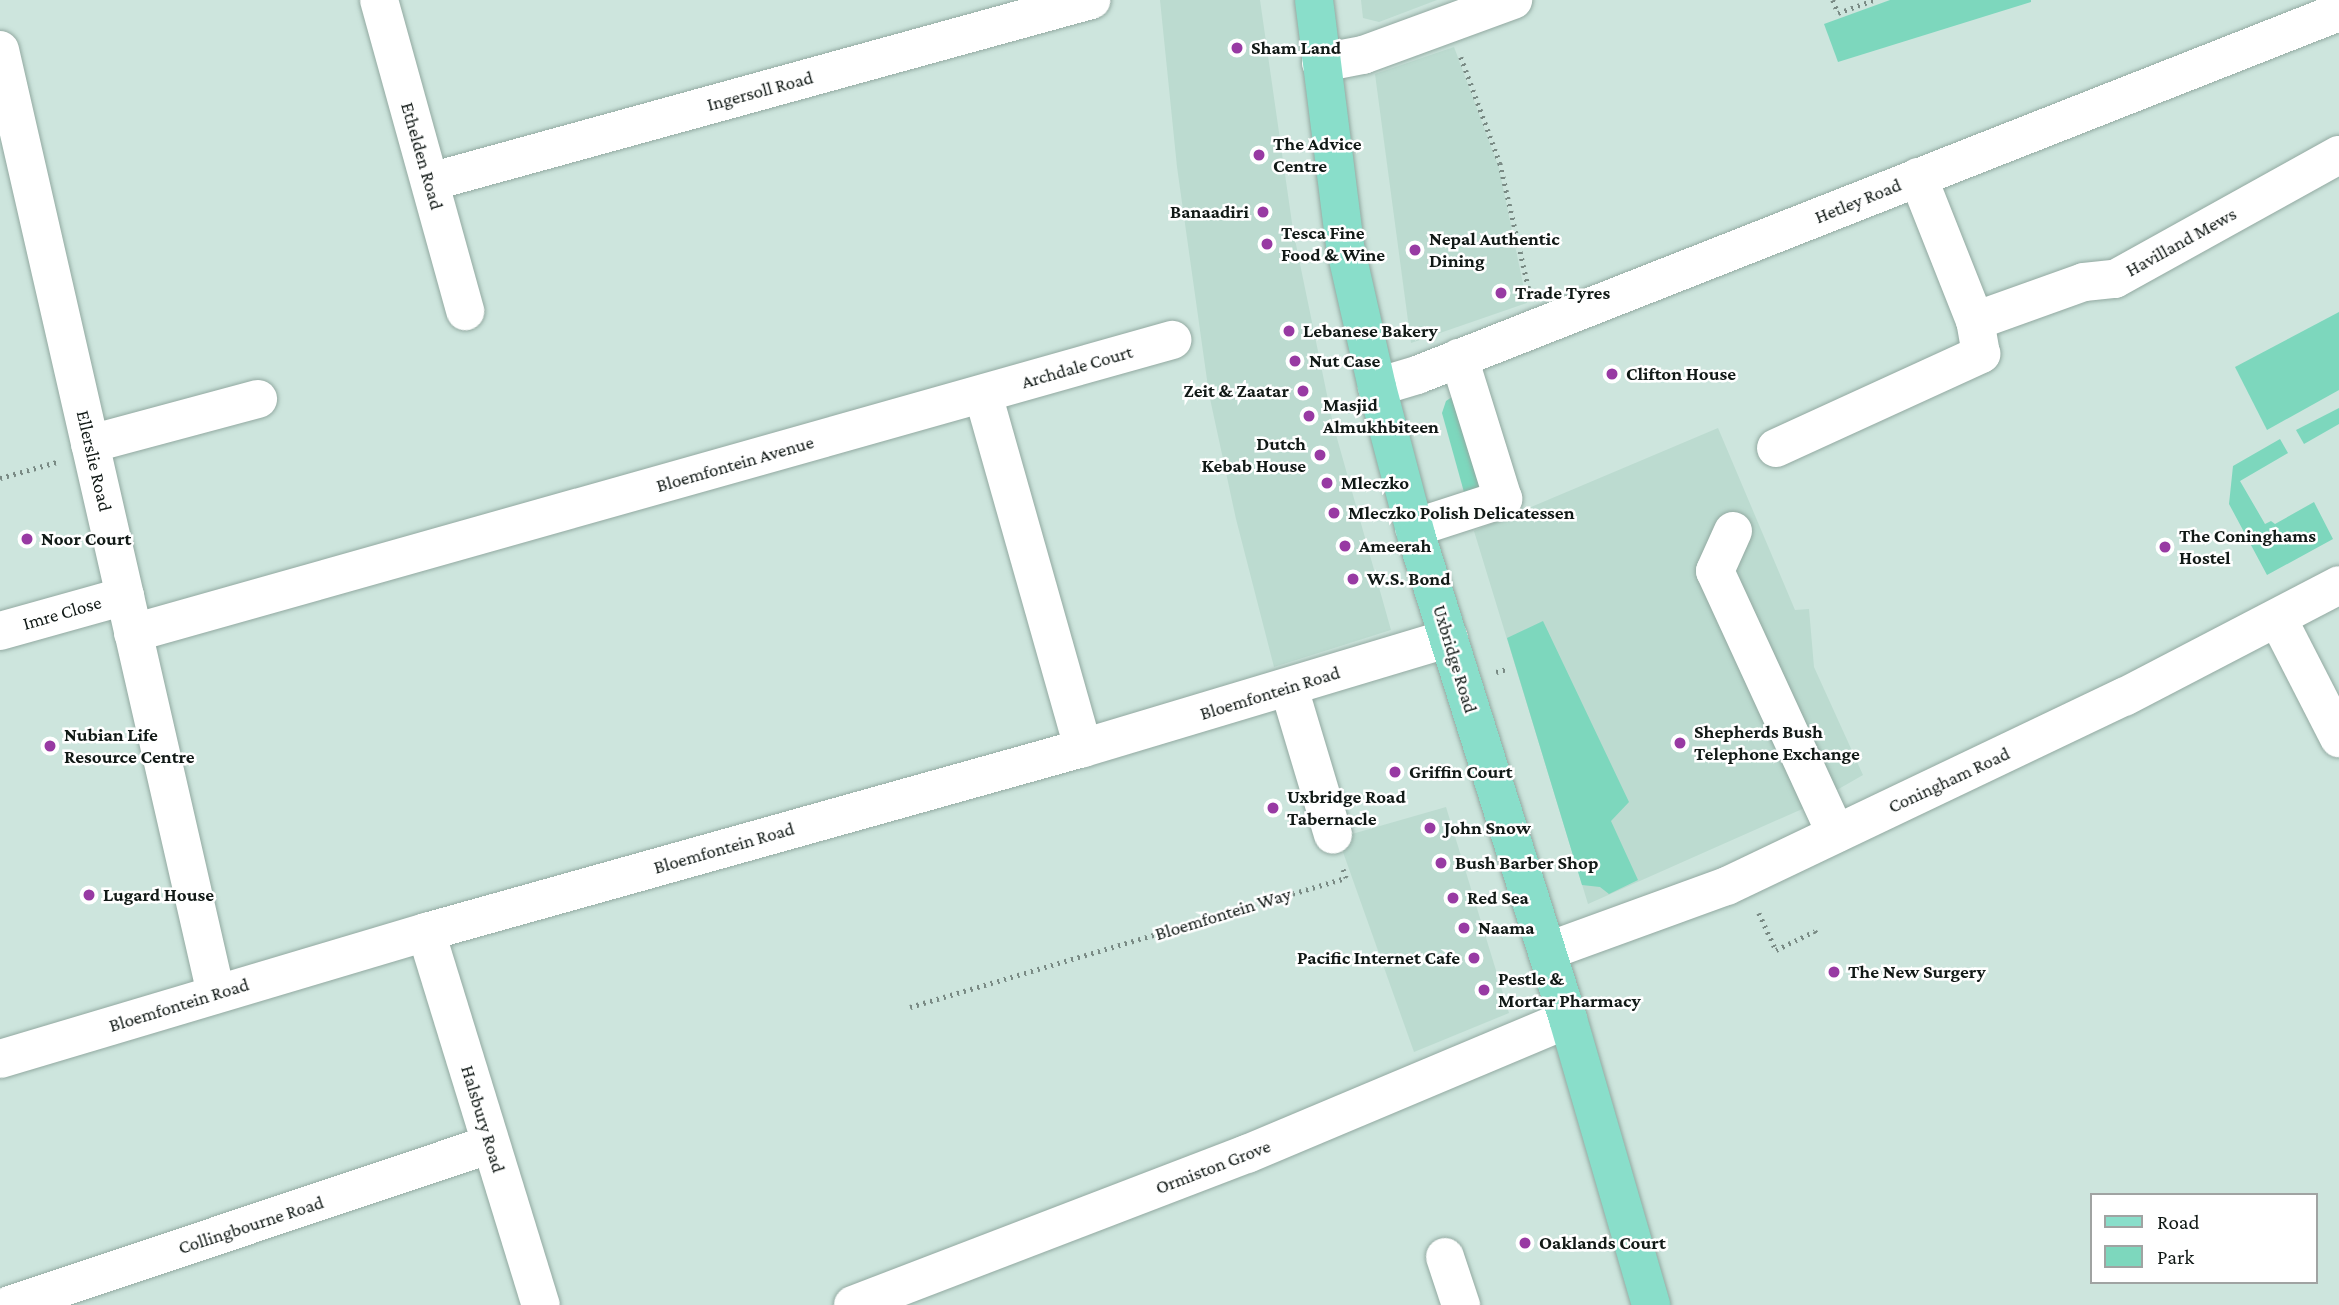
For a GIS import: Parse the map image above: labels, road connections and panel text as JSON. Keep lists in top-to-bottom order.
{
  "streets": {
    "main road": ["Uxbridge Road"],
    "street": [
      "Ingersoll Road",
      "Ethelden Road",
      "Hetley Road",
      "Havilland Mews",
      "Archdale Court",
      "Ellerslie Road",
      "Bloemfontein Avenue",
      "Imre Close",
      "Bloemfontein Road",
      "Coningham Road",
      "Halsbury Road",
      "Ormiston Grove",
      "Collingbourne Road"
    ],
    "path": ["Bloemfontein Way"]
  },
  "crossings": [
    ["Ingersoll Road", "Ethelden Road"],
    ["Hetley Road", "Uxbridge Road"],
    ["Archdale Court", "Bloemfontein Avenue"],
    ["Ellerslie Road", "Bloemfontein Avenue"],
    ["Ellerslie Road", "Imre Close"],
    ["Ellerslie Road", "Bloemfontein Road"],
    ["Uxbridge Road", "Bloemfontein Road"],
    ["Uxbridge Road", "Coningham Road"],
    ["Uxbridge Road", "Ormiston Grove"],
    ["Bloemfontein Road", "Halsbury Road"],
    ["Halsbury Road", "Collingbourne Road"]
  ],
  "places": [
    "Sham Land",
    "The Advice Centre",
    "Banaadiri",
    "Tesca Fine Food & Wine",
    "Nepal Authentic Dining",
    "Trade Tyres",
    "Lebanese Bakery",
    "Nut Case",
    "Clifton House",
    "Zeit & Zaatar",
    "Masjid Almukhbiteen",
    "Dutch Kebab House",
    "Mleczko",
    "Mleczko Polish Delicatessen",
    "Noor Court",
    "Ameerah",
    "The Coninghams Hostel",
    "W.S. Bond",
    "Shepherds Bush Telephone Exchange",
    "Nubian Life Resource Centre",
    "Griffin Court",
    "Uxbridge Road Tabernacle",
    "John Snow",
    "Bush Barber Shop",
    "Lugard House",
    "Red Sea",
    "Naama",
    "Pacific Internet Cafe",
    "The New Surgery",
    "Pestle & Mortar Pharmacy",
    "Oaklands Court"
  ],
  "legend": ["Road", "Park"]
}
